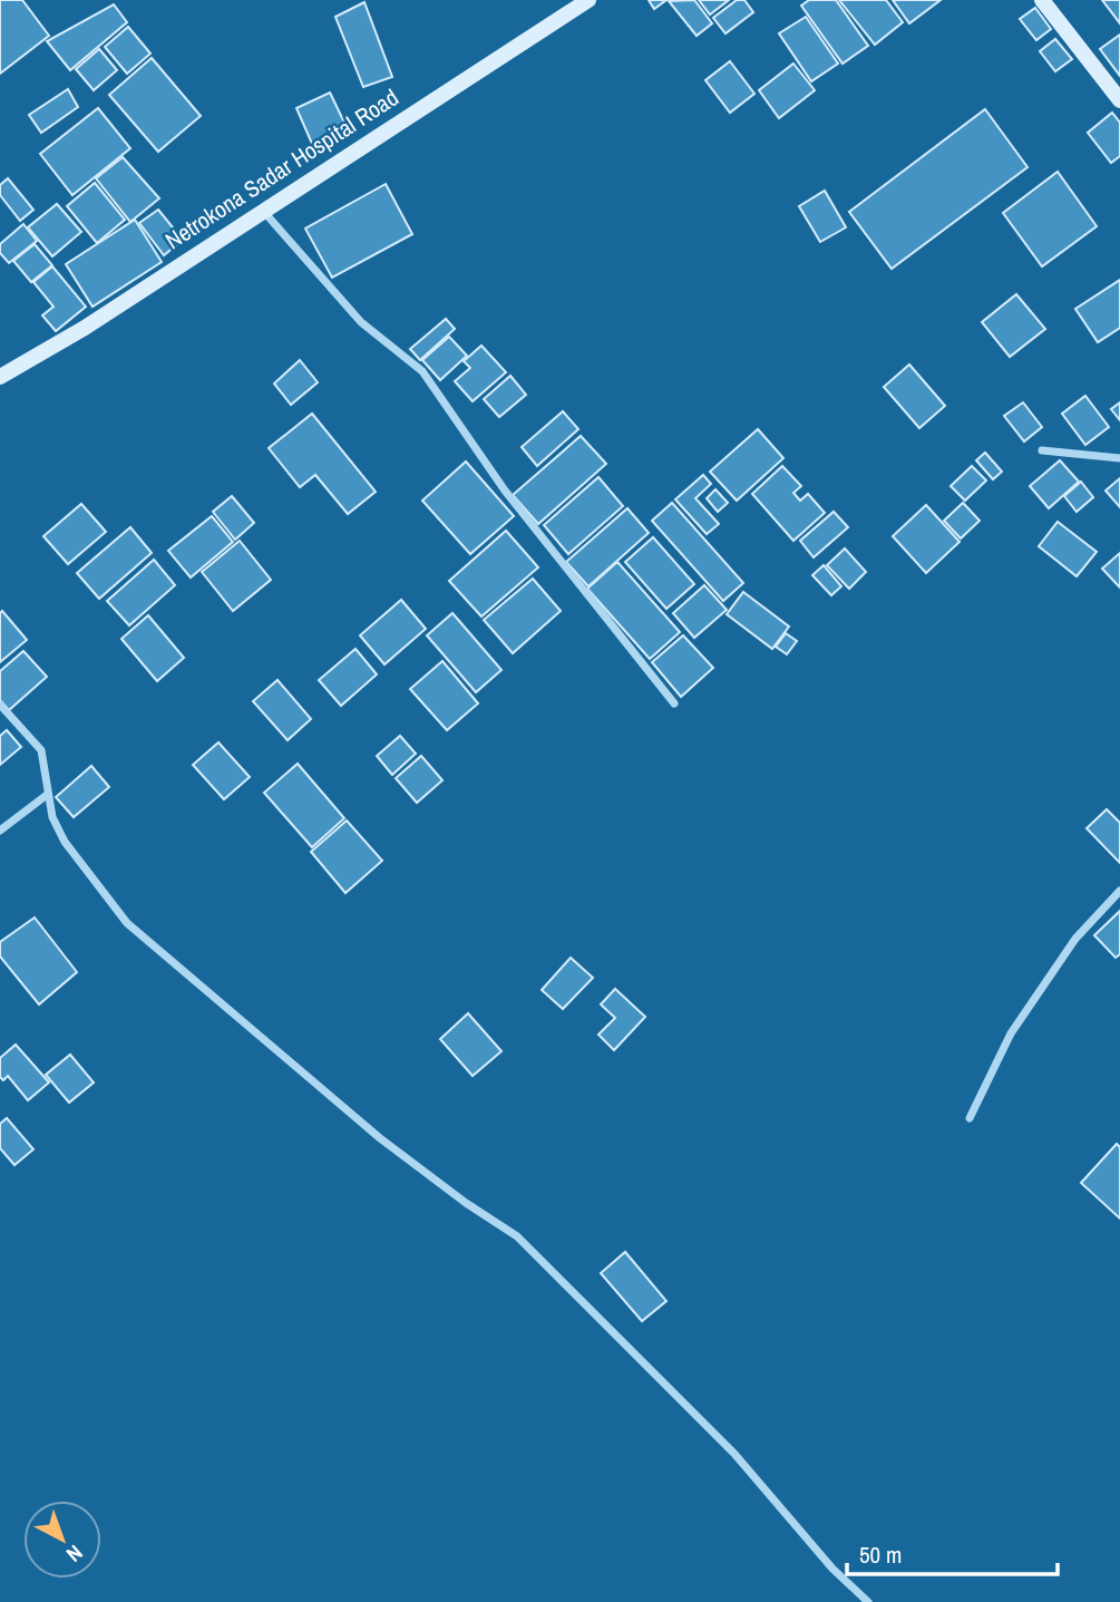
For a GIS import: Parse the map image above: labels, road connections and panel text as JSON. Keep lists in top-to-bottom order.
{
  "streets": {
    "street": ["Netrokona Sadar Hospital Road"]
  },
  "scale_bar": "50 m",
  "north": "bottom right"
}
